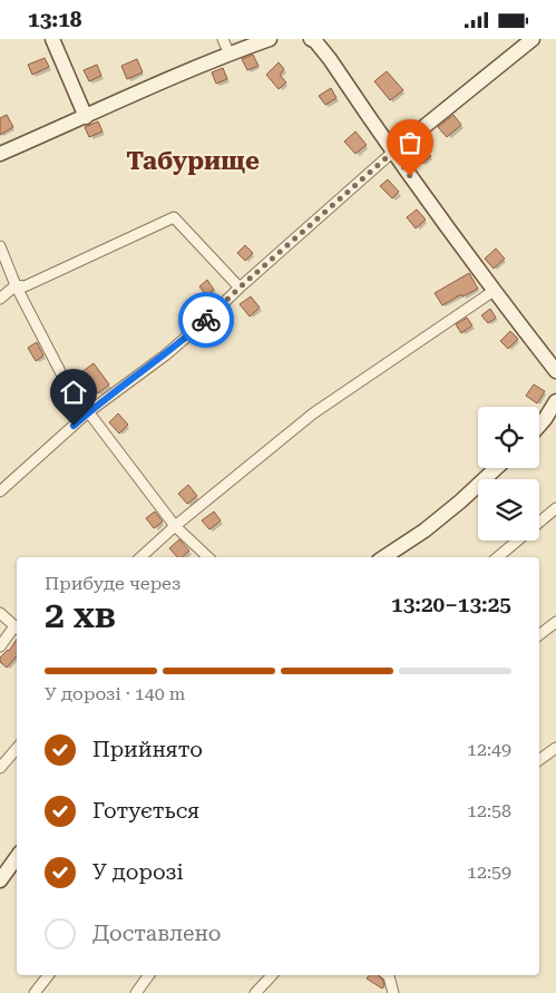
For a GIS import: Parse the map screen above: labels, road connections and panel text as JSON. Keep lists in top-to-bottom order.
{
  "districts": ["Табурище"],
  "page": {
    "status": "13:18",
    "heading": ["2 хв", "Прибуде через", "13:20–13:25"],
    "bar": "У дорозі · 140 m",
    "list": [
      ["Прийнято", "12:49"],
      ["Готується", "12:58"],
      ["У дорозі", "12:59"],
      "Доставлено"
    ]
  }
}
